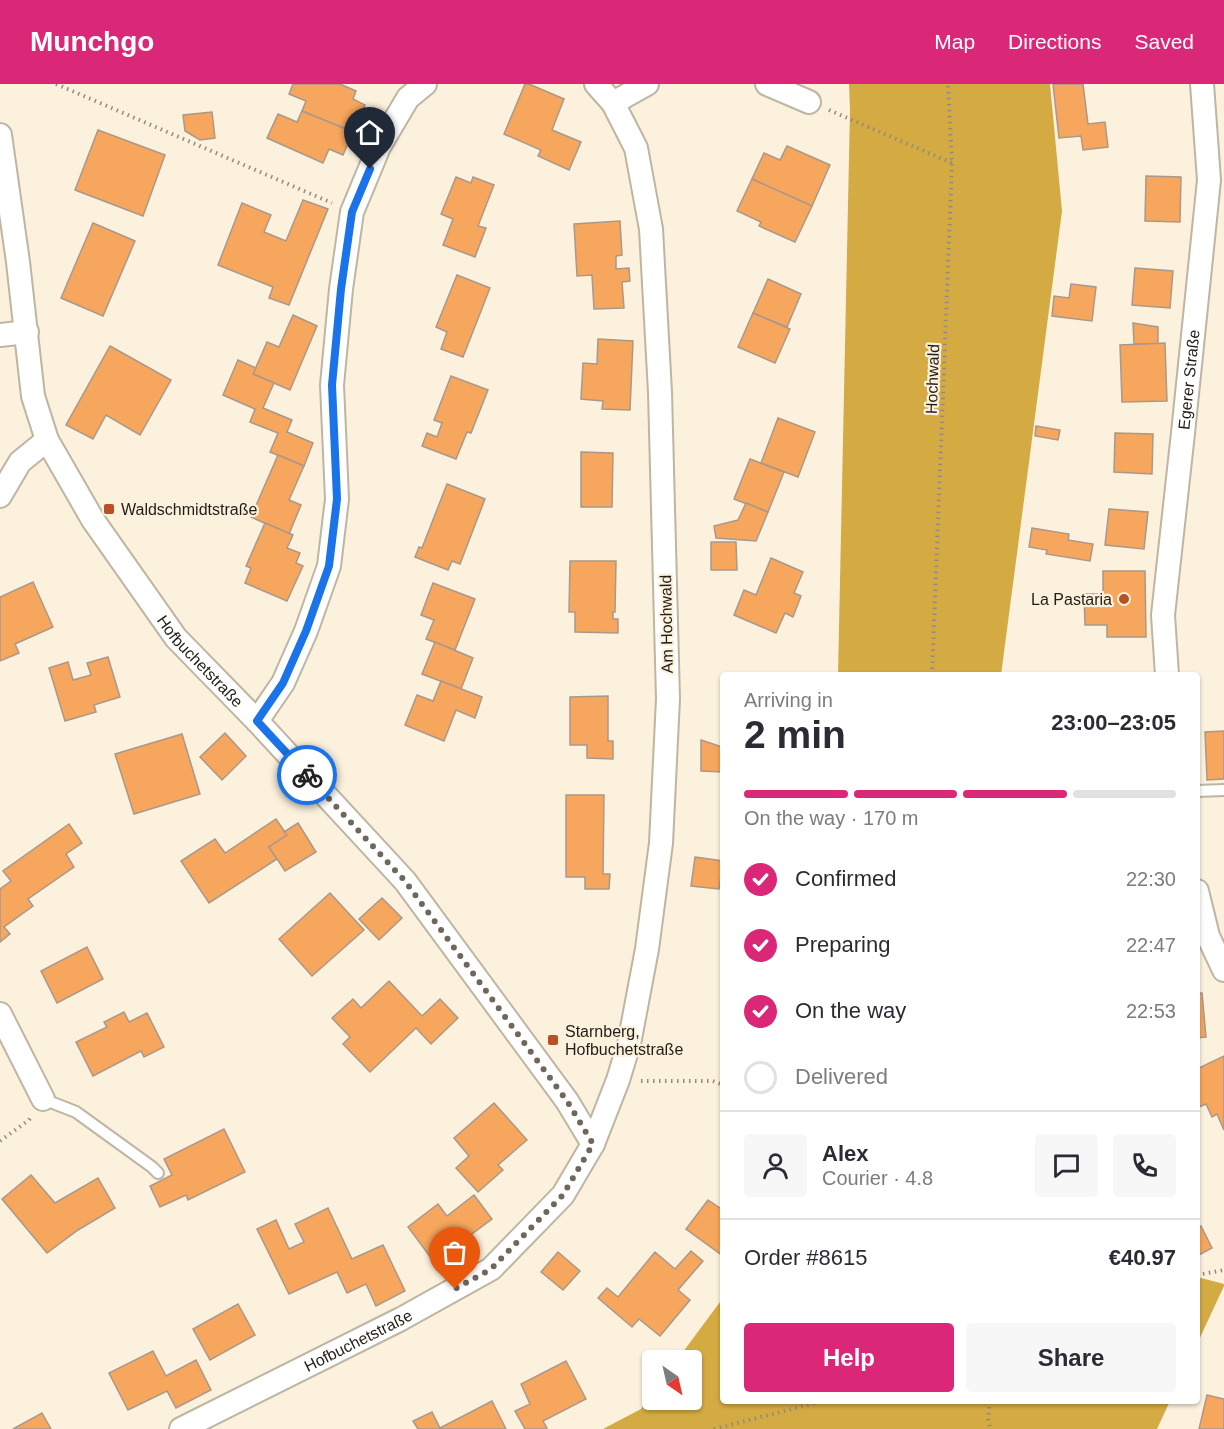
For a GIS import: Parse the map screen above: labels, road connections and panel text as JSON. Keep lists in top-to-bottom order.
{
  "streets": {
    "street": ["Egerer Straße", "Am Hochwald", "Hofbuchetstraße"],
    "path": ["Hochwald"]
  },
  "crossings": [
    ["Am Hochwald", "Hofbuchetstraße"]
  ],
  "places": {
    "transit": ["Waldschmidtstraße", "Starnberg, Hofbuchetstraße"],
    "other": ["La Pastaria"]
  },
  "north": "bottom right",
  "page": {
    "header": "Munchgo",
    "nav": ["Map", "Directions", "Saved"],
    "heading": ["2 min", "Arriving in", "23:00–23:05"],
    "panel": [
      "Alex",
      "Courier · 4.8",
      "Order #8615",
      "€40.97"
    ],
    "bar": "On the way · 170 m",
    "list": [
      ["Confirmed", "22:30"],
      ["Preparing", "22:47"],
      ["On the way", "22:53"],
      "Delivered"
    ],
    "buttons": ["Help", "Share"]
  }
}
